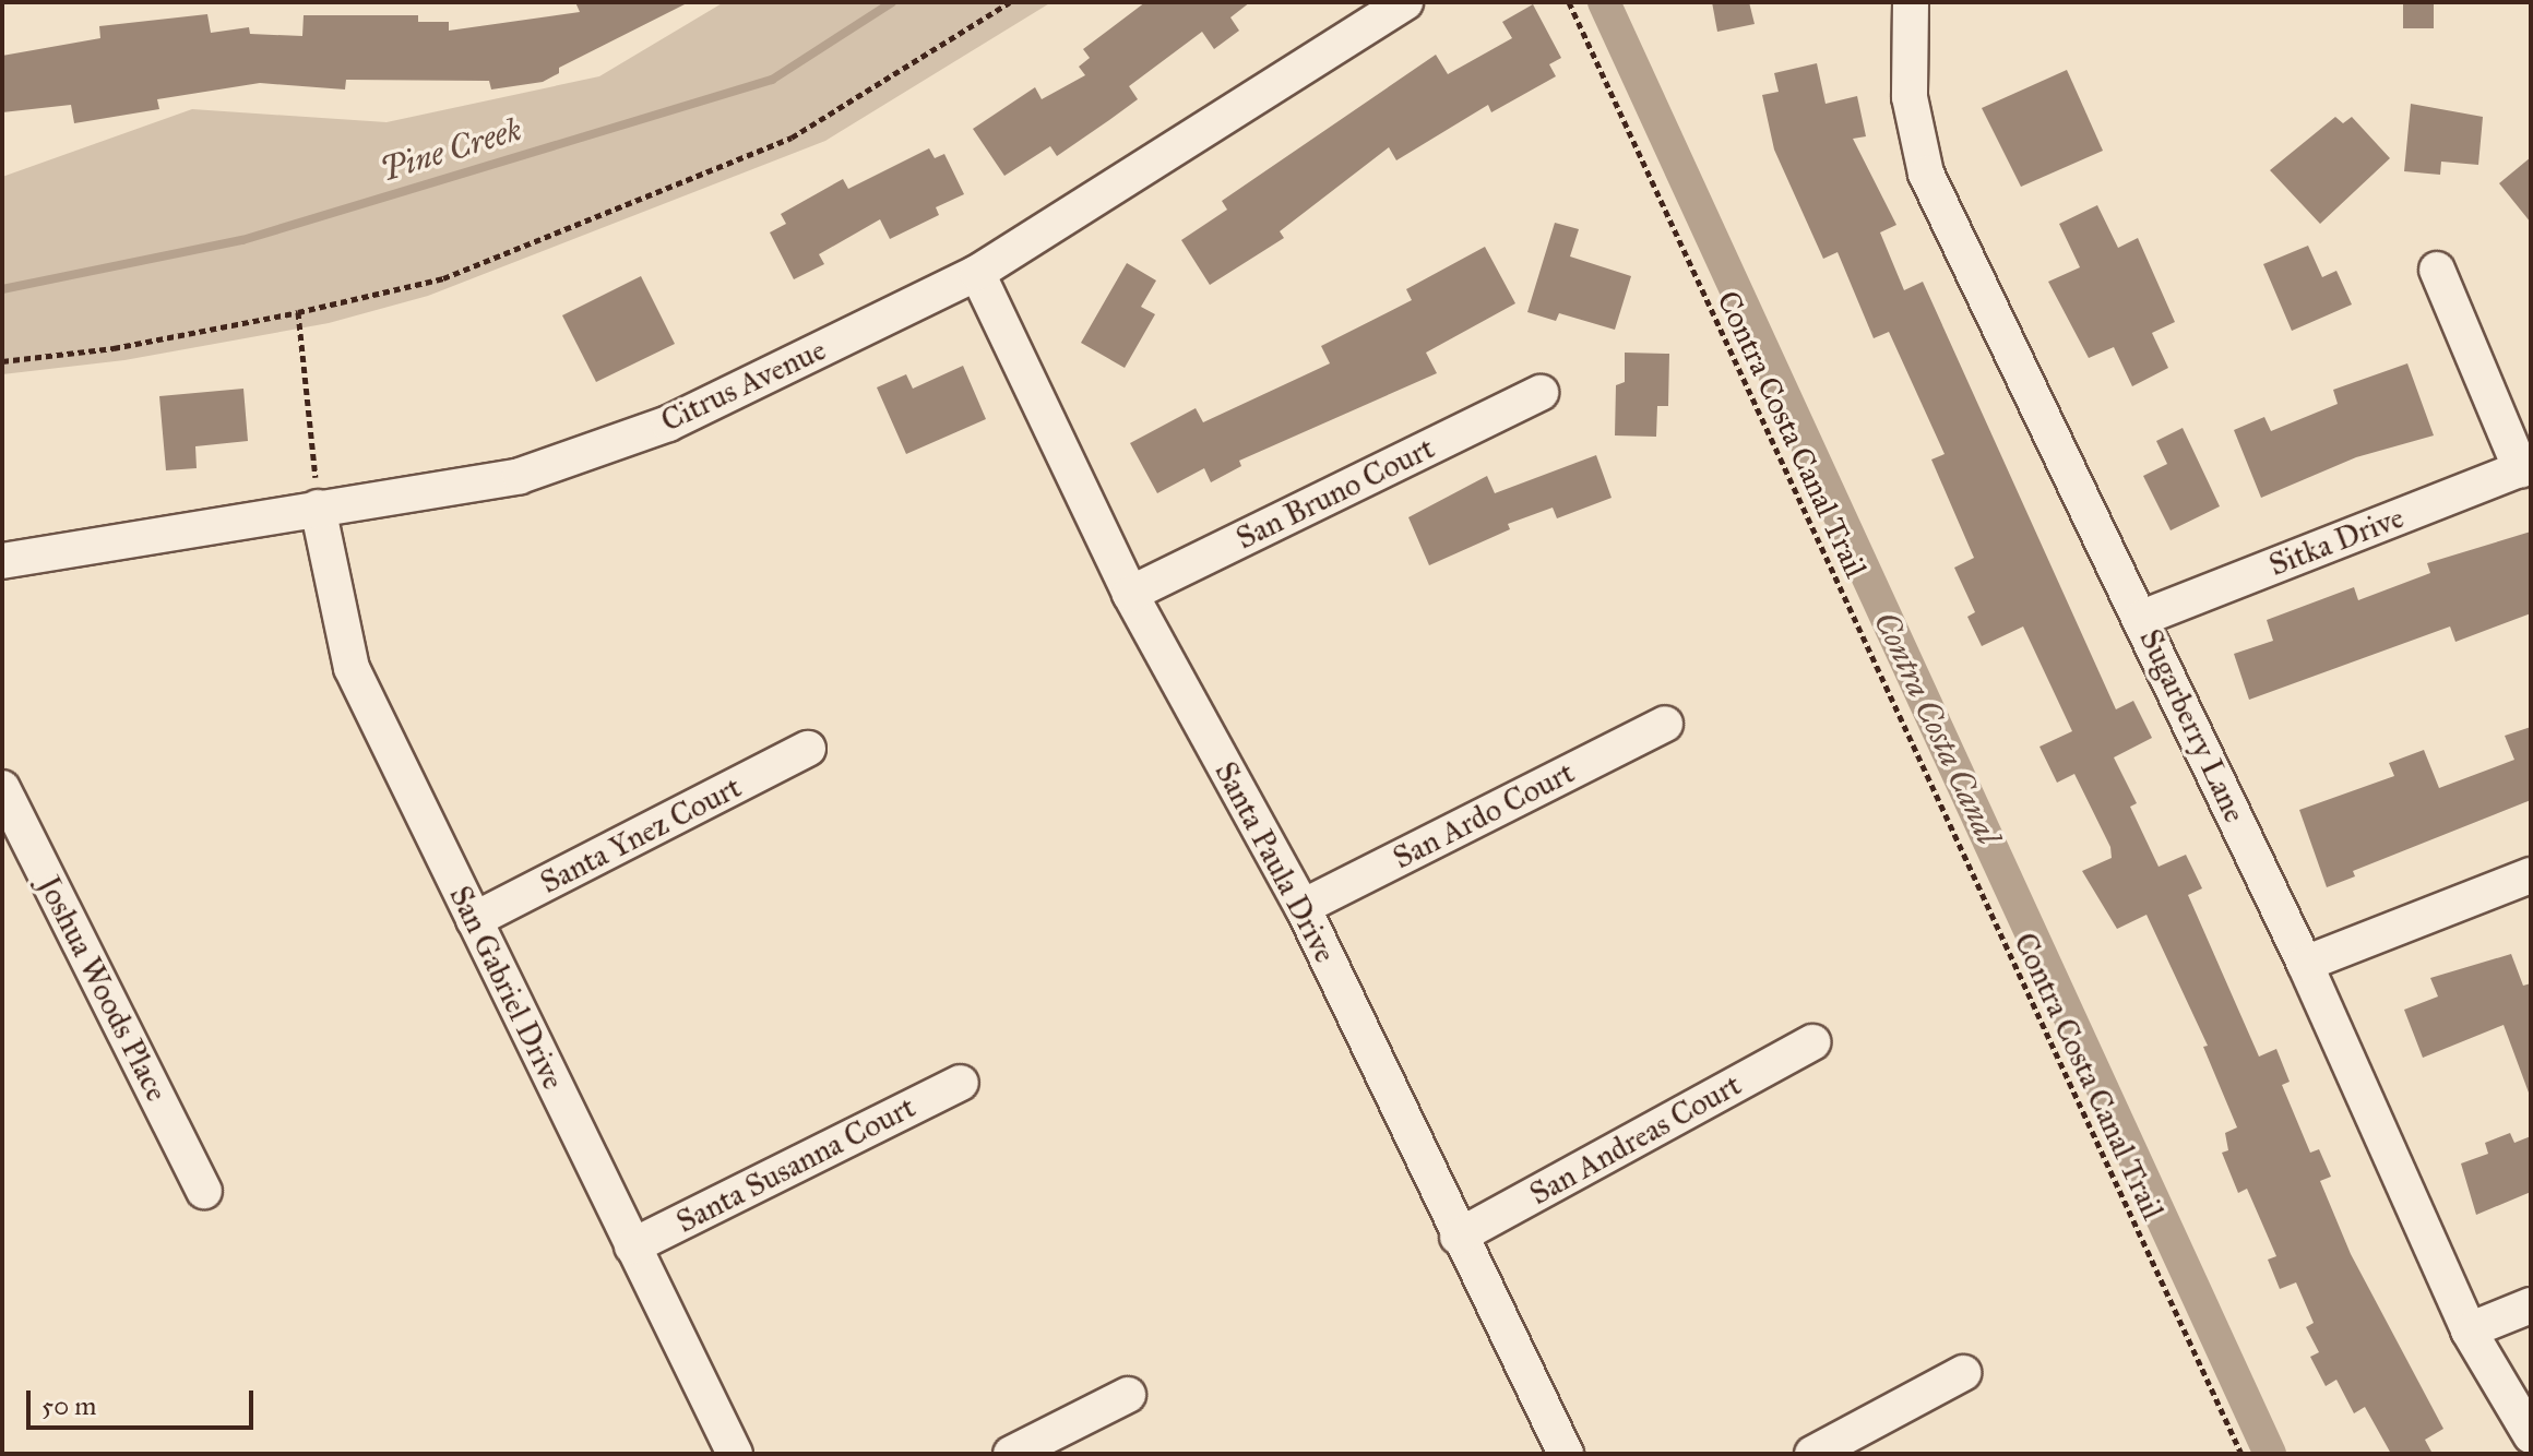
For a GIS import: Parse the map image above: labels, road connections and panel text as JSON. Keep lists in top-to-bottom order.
{
  "streets": {
    "street": [
      "Citrus Avenue",
      "San Bruno Court",
      "Sitka Drive",
      "Sugarberry Lane",
      "San Ardo Court",
      "Santa Ynez Court",
      "Santa Paula Drive",
      "San Gabriel Drive",
      "Joshua Woods Place",
      "San Andreas Court",
      "Santa Susanna Court"
    ],
    "path": ["Contra Costa Canal Trail"]
  },
  "crossings": [
    ["Citrus Avenue", "Santa Paula Drive"],
    ["Citrus Avenue", "San Gabriel Drive"],
    ["San Bruno Court", "Santa Paula Drive"],
    ["Sitka Drive", "Sugarberry Lane"],
    ["San Ardo Court", "Santa Paula Drive"],
    ["Santa Ynez Court", "San Gabriel Drive"],
    ["Santa Paula Drive", "San Andreas Court"],
    ["San Gabriel Drive", "Santa Susanna Court"]
  ],
  "water": ["Pine Creek", "Contra Costa Canal"],
  "scale_bar": "50 m"
}
